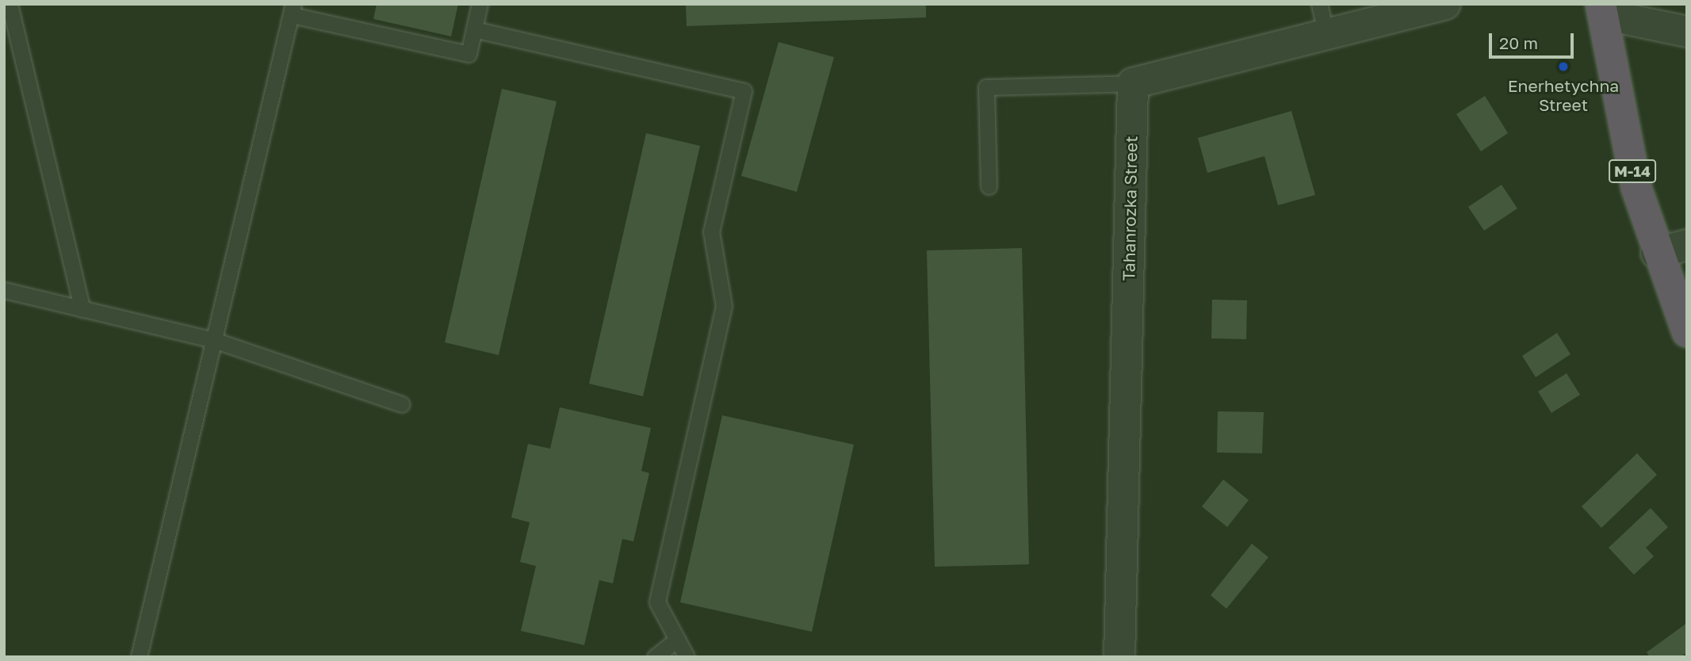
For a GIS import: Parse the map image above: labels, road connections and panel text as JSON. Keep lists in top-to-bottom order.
{
  "streets": {
    "highway": ["М-14"],
    "street": ["Tahanrozka Street"]
  },
  "places": ["Enerhetychna Street"],
  "scale_bar": "20 m"
}
